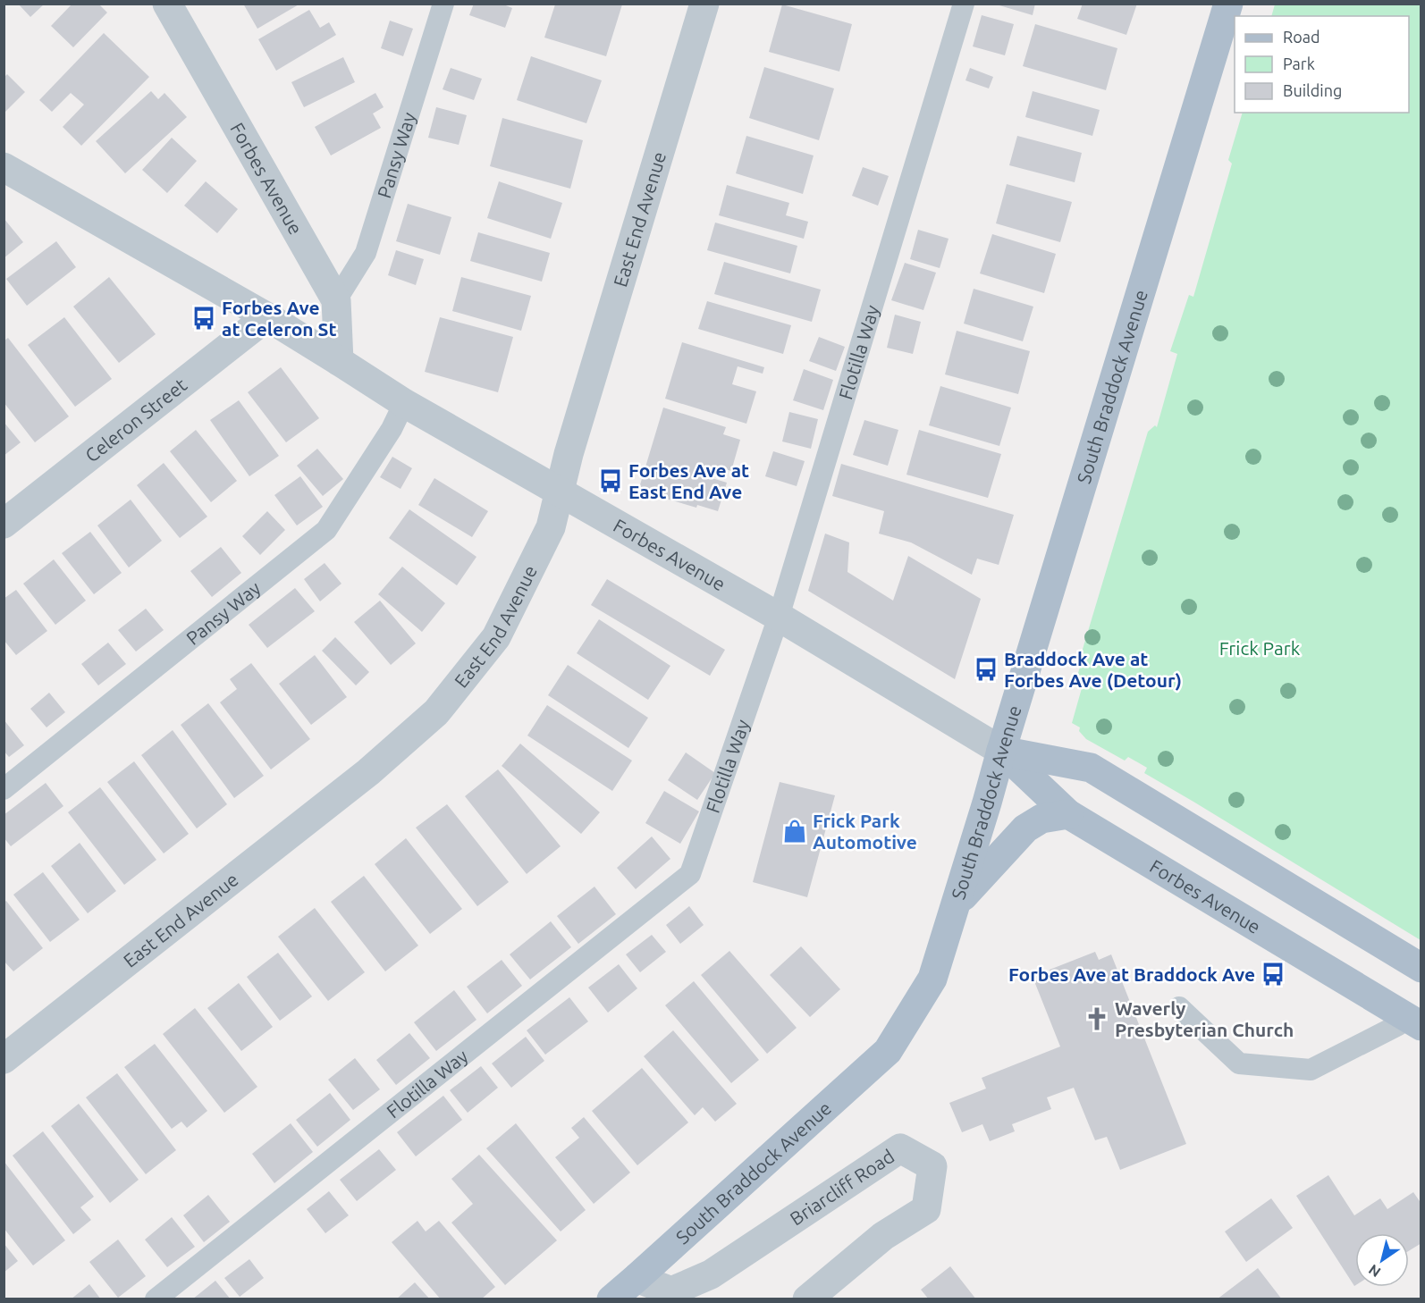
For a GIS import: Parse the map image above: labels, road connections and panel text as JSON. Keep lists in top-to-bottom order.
{
  "streets": {
    "main road": ["Forbes Avenue", "South Braddock Avenue"],
    "street": ["East End Avenue", "Celeron Street", "Briarcliff Road"],
    "lane": ["Pansy Way", "Flotilla Way"]
  },
  "crossings": [
    ["Pansy Way", "Forbes Avenue"],
    ["Forbes Avenue", "East End Avenue"],
    ["Forbes Avenue", "Flotilla Way"],
    ["Forbes Avenue", "South Braddock Avenue"],
    ["Forbes Avenue", "Celeron Street"],
    ["South Braddock Avenue", "Briarcliff Road"]
  ],
  "parks": ["Frick Park"],
  "places": {
    "bus stop": [
      "Forbes Ave at Celeron St",
      "Forbes Ave at East End Ave",
      "Braddock Ave at Forbes Ave (Detour)",
      "Forbes Ave at Braddock Ave"
    ],
    "shop": ["Frick Park Automotive"],
    "church": ["Waverly Presbyterian Church"]
  },
  "legend": ["Road", "Park", "Building"],
  "north": "bottom left"
}
